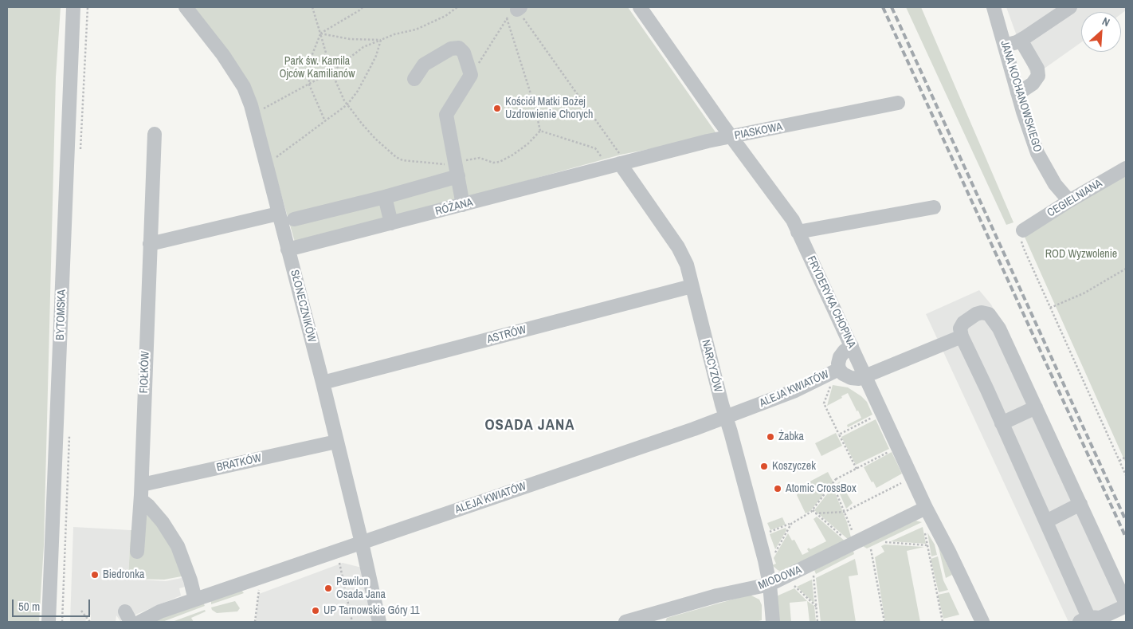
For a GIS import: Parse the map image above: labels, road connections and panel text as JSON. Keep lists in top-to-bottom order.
{
  "streets": {
    "street": [
      "JANA KOCHANOWSKIEGO",
      "PIASKOWA",
      "CEGIELNIANA",
      "RÓŻANA",
      "FRYDERYKA CHOPINA",
      "SŁONECZNIKÓW",
      "BYTOMSKA",
      "ASTRÓW",
      "NARCYZÓW",
      "FIOŁKÓW",
      "ALEJA KWIATÓW",
      "BRATKÓW",
      "MIODOWA"
    ]
  },
  "crossings": [
    ["JANA KOCHANOWSKIEGO", "CEGIELNIANA"],
    ["PIASKOWA", "RÓŻANA"],
    ["PIASKOWA", "FRYDERYKA CHOPINA"],
    ["PIASKOWA", "NARCYZÓW"],
    ["RÓŻANA", "SŁONECZNIKÓW"],
    ["RÓŻANA", "NARCYZÓW"],
    ["FRYDERYKA CHOPINA", "ALEJA KWIATÓW"],
    ["FRYDERYKA CHOPINA", "MIODOWA"],
    ["SŁONECZNIKÓW", "ASTRÓW"],
    ["SŁONECZNIKÓW", "ALEJA KWIATÓW"],
    ["SŁONECZNIKÓW", "BRATKÓW"],
    ["ASTRÓW", "NARCYZÓW"],
    ["NARCYZÓW", "ALEJA KWIATÓW"],
    ["NARCYZÓW", "MIODOWA"],
    ["FIOŁKÓW", "BRATKÓW"]
  ],
  "districts": ["OSADA JANA"],
  "parks": ["Park św. Kamila Ojców Kamilianów", "ROD Wyzwolenie"],
  "places": [
    "Kościół Matki Bożej Uzdrowienie Chorych",
    "Żabka",
    "Koszyczek",
    "Atomic CrossBox",
    "Biedronka",
    "Pawilon Osada Jana",
    "UP Tarnowskie Góry 11"
  ],
  "scale_bar": "50 m",
  "north": "top right"
}
